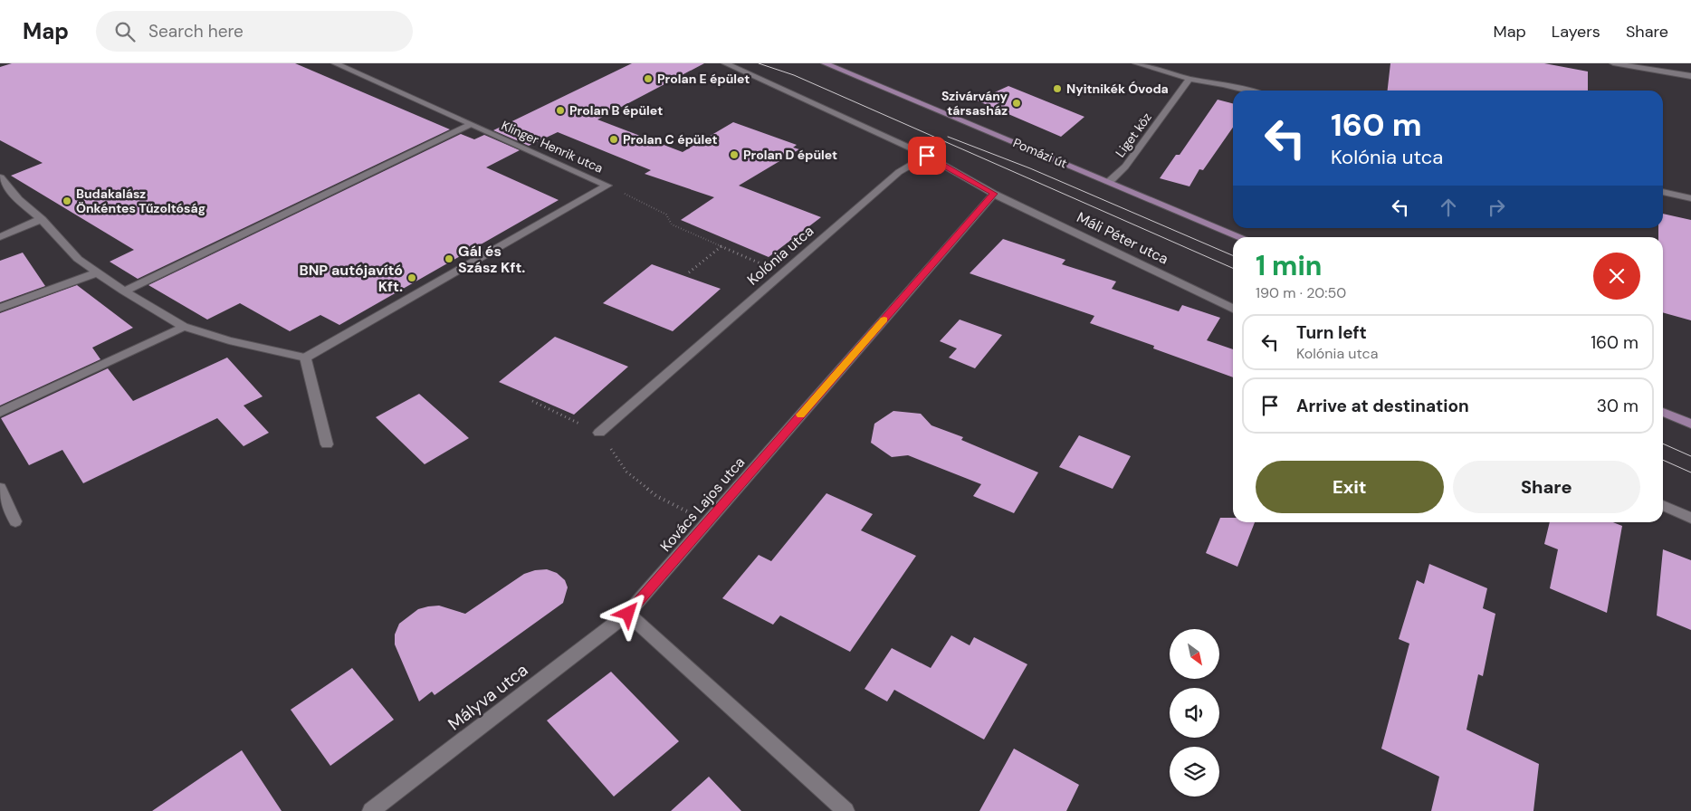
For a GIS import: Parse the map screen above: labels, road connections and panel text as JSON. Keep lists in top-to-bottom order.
{
  "streets": {
    "main road": ["Pomázi út"],
    "street": [
      "Liget köz",
      "Klinger Henrik utca",
      "Máli Péter utca",
      "Kolónia utca",
      "Kovács Lajos utca",
      "Mályva utca"
    ]
  },
  "crossings": [
    ["Liget köz", "Pomázi út"],
    ["Máli Péter utca", "Kovács Lajos utca"],
    ["Kovács Lajos utca", "Mályva utca"]
  ],
  "places": [
    "Prolan E épület",
    "Nyitnikék Óvoda",
    "Szivárvány társasház",
    "Prolan B épület",
    "Prolan C épület",
    "Prolan D épület",
    "Budakalász Önkéntes Tűzoltóság",
    "Gál és Szász Kft.",
    "BNP autójavító Kft."
  ],
  "north": "bottom right",
  "page": {
    "header": "Map",
    "search": "Search here",
    "nav": ["Map", "Layers", "Share"],
    "turn": ["160 m", "Kolónia utca"],
    "heading": ["1 min", "190 m · 20:50"],
    "list": [
      {
        "name": "Turn left",
        "note": "Kolónia utca",
        "value": "160 m"
      },
      {
        "name": "Arrive at destination",
        "value": "30 m"
      }
    ],
    "buttons": ["Exit", "Share"]
  }
}
